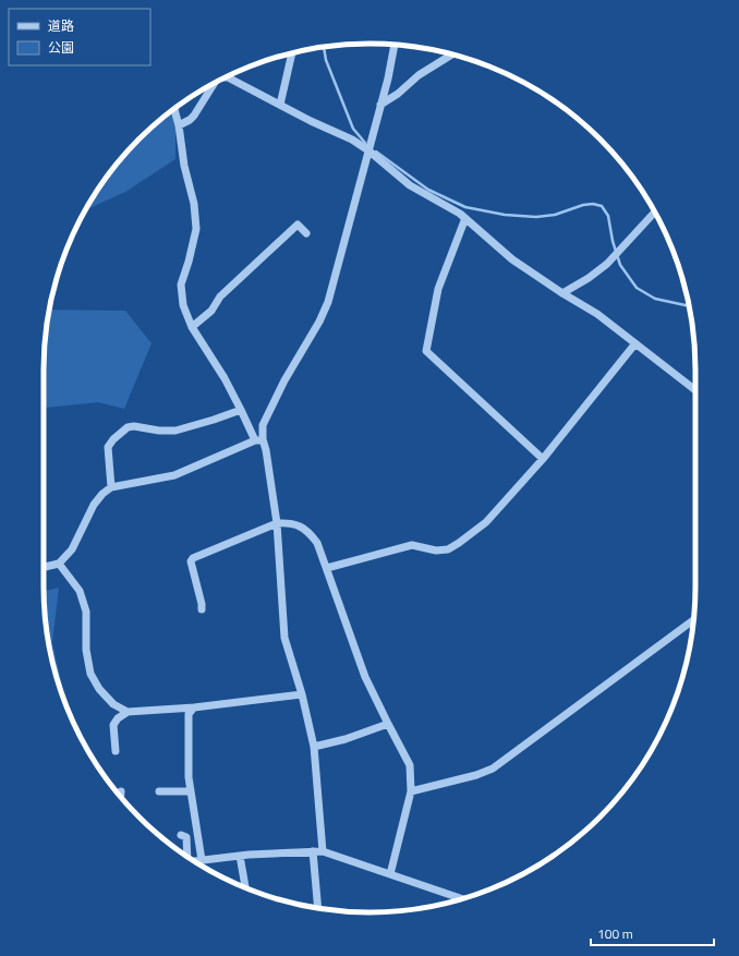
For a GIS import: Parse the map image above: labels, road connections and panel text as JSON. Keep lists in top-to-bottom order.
{
  "legend": ["道路", "公園"],
  "scale_bar": "100 m"
}
